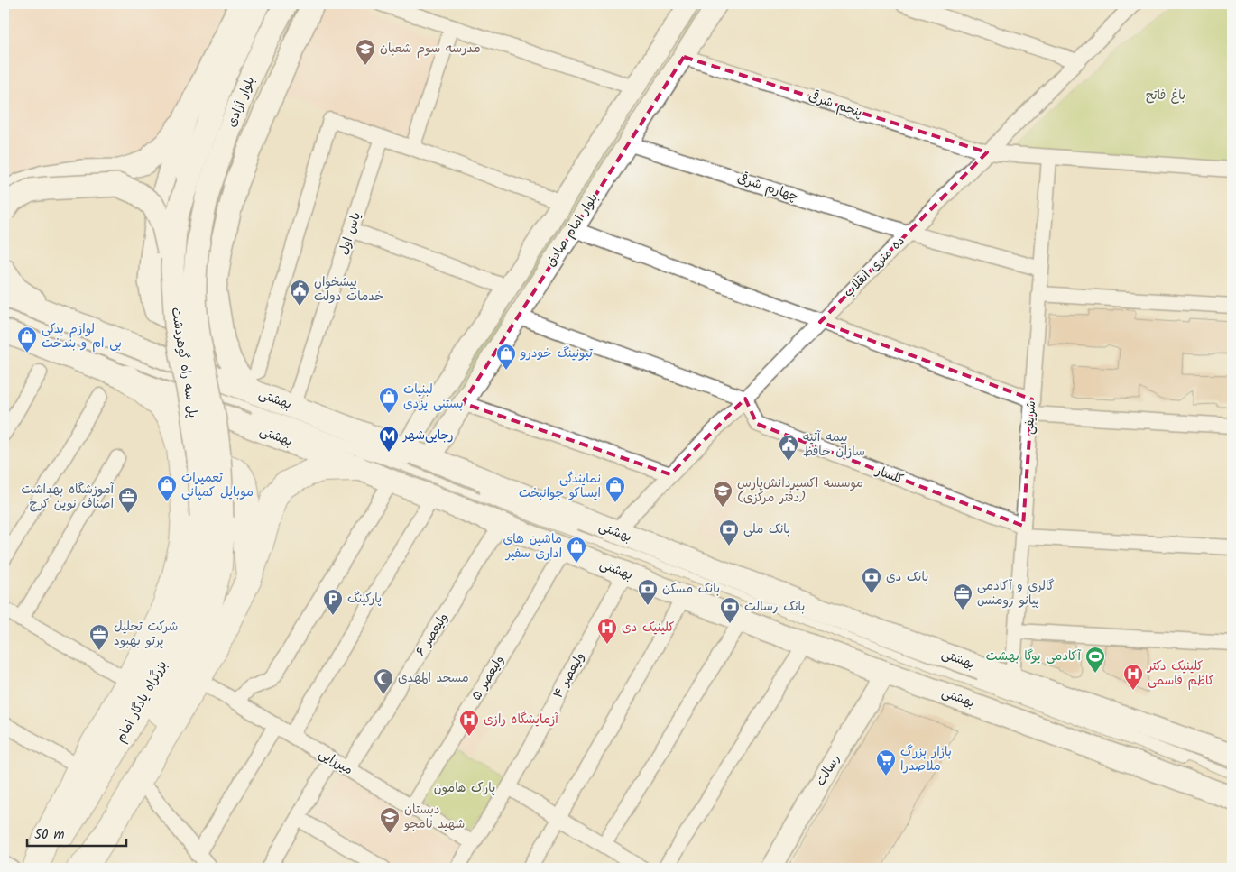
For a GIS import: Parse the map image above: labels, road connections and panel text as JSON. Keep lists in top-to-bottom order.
{
  "streets": {
    "highway": ["بزرگراه یادگار امام"],
    "main road": [
      "بلوار آزادی",
      "بلوار امام صادق",
      "پل سه راه گوهردشت",
      "بهشتى",
      "بهشتی",
      "رسالت"
    ],
    "street": [
      "پنجم شرقی",
      "چهارم شرقی",
      "یاس اول",
      "ده متری انقلاب",
      "شریفی",
      "گلسار",
      "ولیعصر ۶",
      "ولیعصر ۴",
      "ولیعصر ۵",
      "میرزایی"
    ]
  },
  "crossings": [
    ["بلوار آزادی", "پل سه راه گوهردشت"],
    ["پنجم شرقی", "بلوار امام صادق"],
    ["پنجم شرقی", "ده متری انقلاب"],
    ["پنجم شرقی", "شریفی"],
    ["چهارم شرقی", "بلوار امام صادق"],
    ["چهارم شرقی", "ده متری انقلاب"],
    ["چهارم شرقی", "شریفی"],
    ["بلوار امام صادق", "بهشتى"],
    ["یاس اول", "بهشتى"],
    ["ده متری انقلاب", "بهشتى"],
    ["ده متری انقلاب", "گلسار"],
    ["پل سه راه گوهردشت", "بزرگراه یادگار امام"],
    ["بهشتى", "شریفی"],
    ["شریفی", "گلسار"],
    ["بهشتی", "ولیعصر ۶"],
    ["بهشتی", "ولیعصر ۴"],
    ["بهشتی", "ولیعصر ۵"],
    ["بهشتی", "رسالت"],
    ["ولیعصر ۶", "میرزایی"],
    ["ولیعصر ۴", "میرزایی"],
    ["ولیعصر ۵", "میرزایی"]
  ],
  "parks": ["باغ فاتح", "پارک هامون"],
  "places": {
    "school or university": ["مدرسه سوم شعبان", "موسسه اکسیردانش‌پارس (دفتر مرکزی)", "دبستان شهید نامجو"],
    "public building": ["پیشخوان خدمات دولت", "بیمه آتیه سازان حافظ"],
    "shop": [
      "لوازم یدکی بی ام و بندخت",
      "تیونینگ خودرو",
      "لبنیات بستنی یزدی",
      "تعمیرات موبایل کمپانی",
      "نمایندگی ایساکو جوانبخت",
      "ماشین های اداری سفیر"
    ],
    "metro station": ["رجایی‌شهر"],
    "office": ["آموزشگاه بهداشت اصناف نوین کرج", "گالری و آکادمی پیانو رومنس", "شرکت تحلیل پرتو بهبود"],
    "bank": [
      "بانک ملی",
      "بانک دی",
      "بانک مسکن",
      "بانک رسالت"
    ],
    "parking": ["پارکینگ"],
    "hospital": ["کلینیک دی", "کلینیک دکتر کاظم قاسمی", "آزمایشگاه رازی"],
    "sports": ["آکادمی یوگا بهشت"],
    "mosque": ["مسجد المهدی"],
    "supermarket": ["بازار بزرگ ملاصدرا"]
  },
  "scale_bar": "50 m"
}
